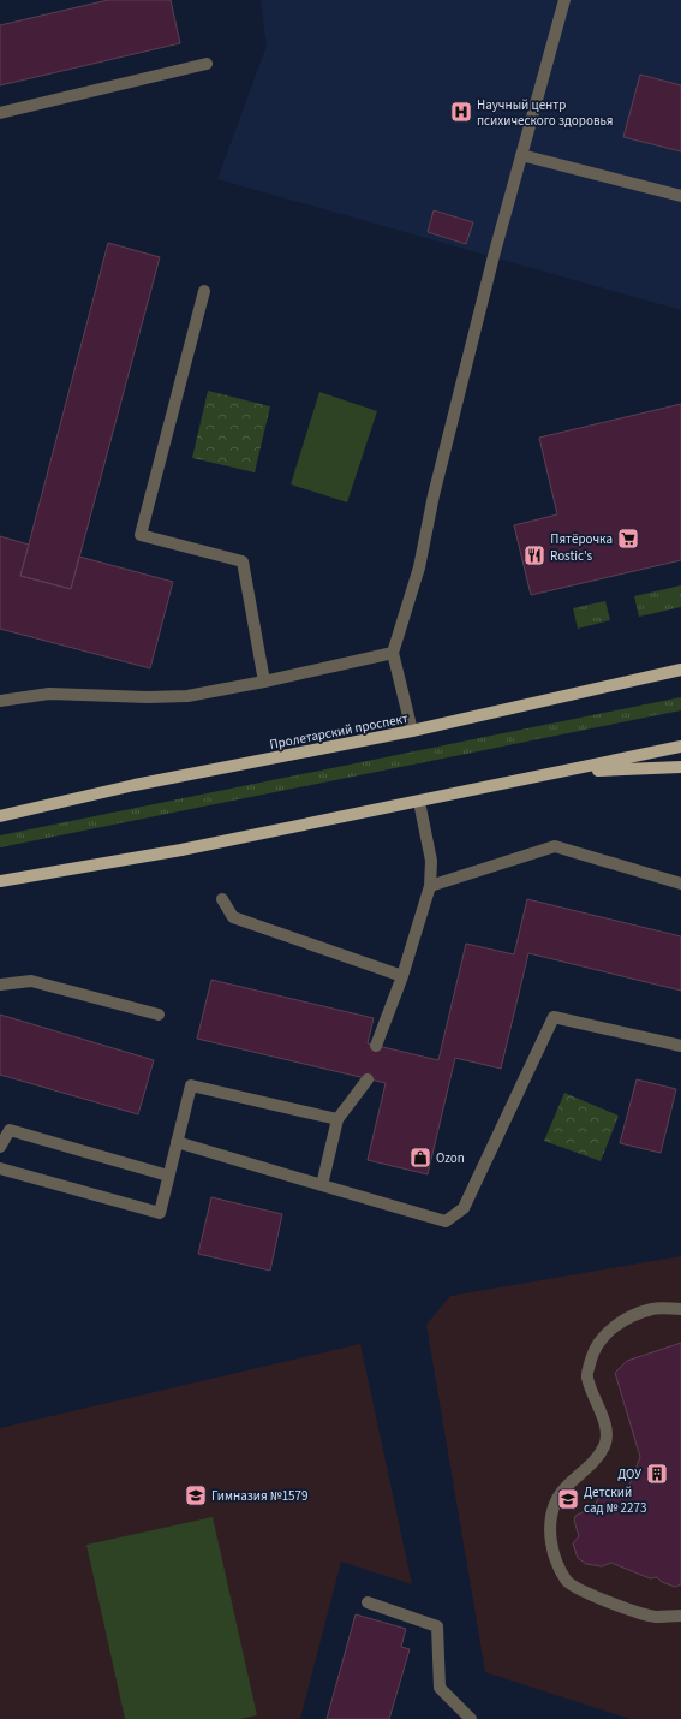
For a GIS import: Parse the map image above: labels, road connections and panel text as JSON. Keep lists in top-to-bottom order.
{
  "streets": {
    "main road": ["Пролетарский проспект"]
  },
  "places": {
    "hospital": ["Научный центр психического здоровья"],
    "supermarket": ["Пятёрочка"],
    "restaurant": ["Rostic's"],
    "shop": ["Ozon"],
    "building": ["ДОУ"],
    "school or university": ["Гимназия №1579", "Детский сад № 2273"]
  }
}
